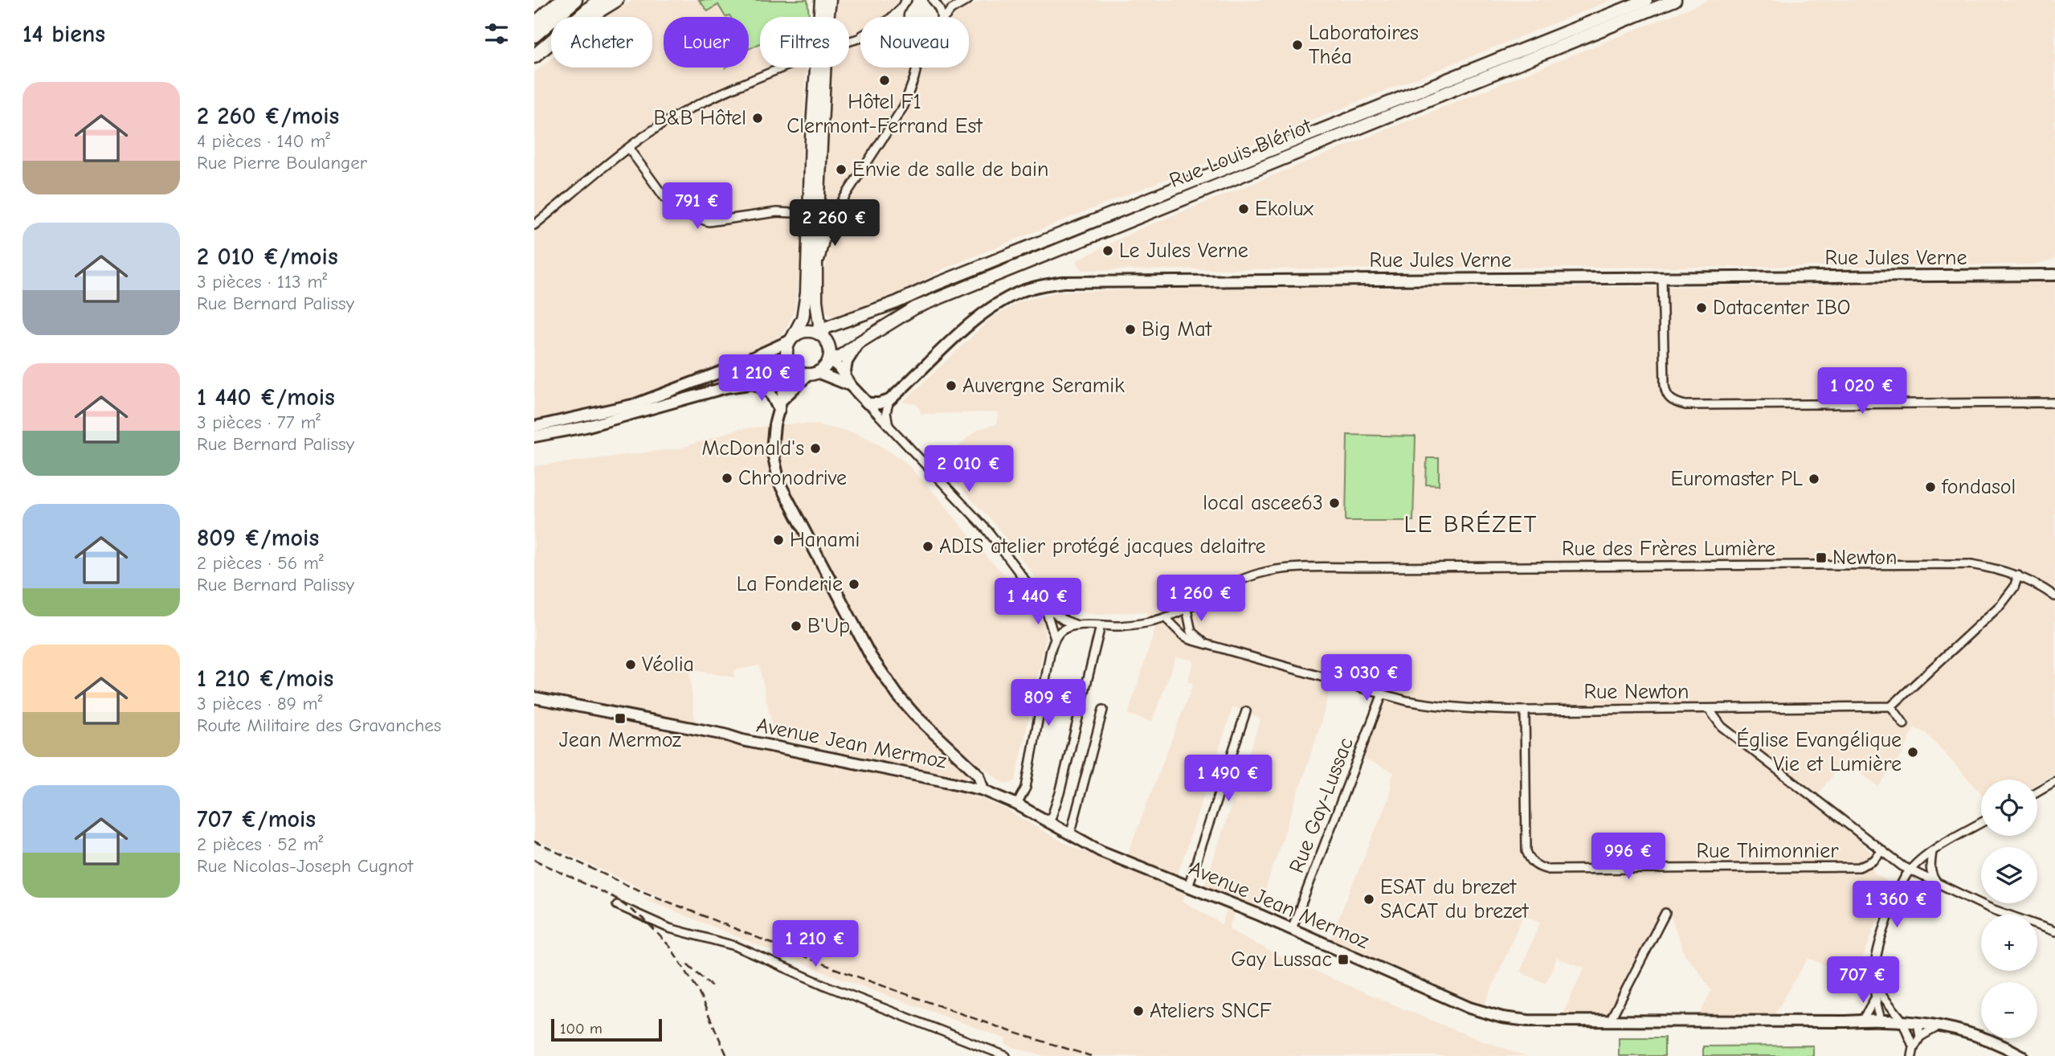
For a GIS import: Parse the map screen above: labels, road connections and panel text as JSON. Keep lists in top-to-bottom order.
{
  "streets": {
    "main road": ["Rue Louis Blériot", "Rue Jules Verne", "Avenue Jean Mermoz"],
    "street": [
      "Rue des Frères Lumière",
      "Rue Newton",
      "Rue Gay-Lussac",
      "Rue Thimonnier"
    ]
  },
  "crossings": [
    ["Rue des Frères Lumière", "Rue Newton"],
    ["Rue Newton", "Rue Gay-Lussac"],
    ["Rue Newton", "Rue Thimonnier"],
    ["Avenue Jean Mermoz", "Rue Gay-Lussac"]
  ],
  "districts": ["LE BRÉZET"],
  "places": {
    "other": [
      "Laboratoires Théa",
      "Hôtel F1 Clermont-Ferrand Est",
      "B&B Hôtel",
      "Envie de salle de bain",
      "Ekolux",
      "Le Jules Verne",
      "Datacenter IBO",
      "Big Mat",
      "Auvergne Seramik",
      "McDonald's",
      "Chronodrive",
      "Euromaster PL",
      "fondasol",
      "local ascee63",
      "Hanami",
      "ADIS atelier protégé jacques delaitre",
      "La Fonderie",
      "B'Up",
      "Véolia",
      "Église Evangélique Vie et Lumière",
      "ESAT du brezet SACAT du brezet",
      "Ateliers SNCF"
    ],
    "transit": ["Newton", "Jean Mermoz", "Gay Lussac"]
  },
  "scale_bar": "100 m",
  "page": {
    "heading": "14 biens",
    "chip": [
      "Acheter",
      "Louer",
      "Filtres",
      "Nouveau"
    ],
    "list": [
      {
        "name": "2 260 €/mois",
        "note": "4 pièces · 140 m² · Rue Pierre Boulanger"
      },
      {
        "name": "2 010 €/mois",
        "note": "3 pièces · 113 m² · Rue Bernard Palissy"
      },
      {
        "name": "1 440 €/mois",
        "note": "3 pièces · 77 m² · Rue Bernard Palissy"
      },
      {
        "name": "809 €/mois",
        "note": "2 pièces · 56 m² · Rue Bernard Palissy"
      },
      {
        "name": "1 210 €/mois",
        "note": "3 pièces · 89 m² · Route Militaire des Gravanches"
      },
      {
        "name": "707 €/mois",
        "note": "2 pièces · 52 m² · Rue Nicolas-Joseph Cugnot"
      }
    ],
    "price": [
      "791 €",
      "2 260 €",
      "1 210 €",
      "1 020 €",
      "2 010 €",
      "1 260 €",
      "1 440 €",
      "3 030 €",
      "809 €",
      "1 490 €",
      "996 €",
      "1 360 €",
      "1 210 €",
      "707 €"
    ],
    "map_buttons": ["+", "−"],
    "scale": "100 m"
  }
}
